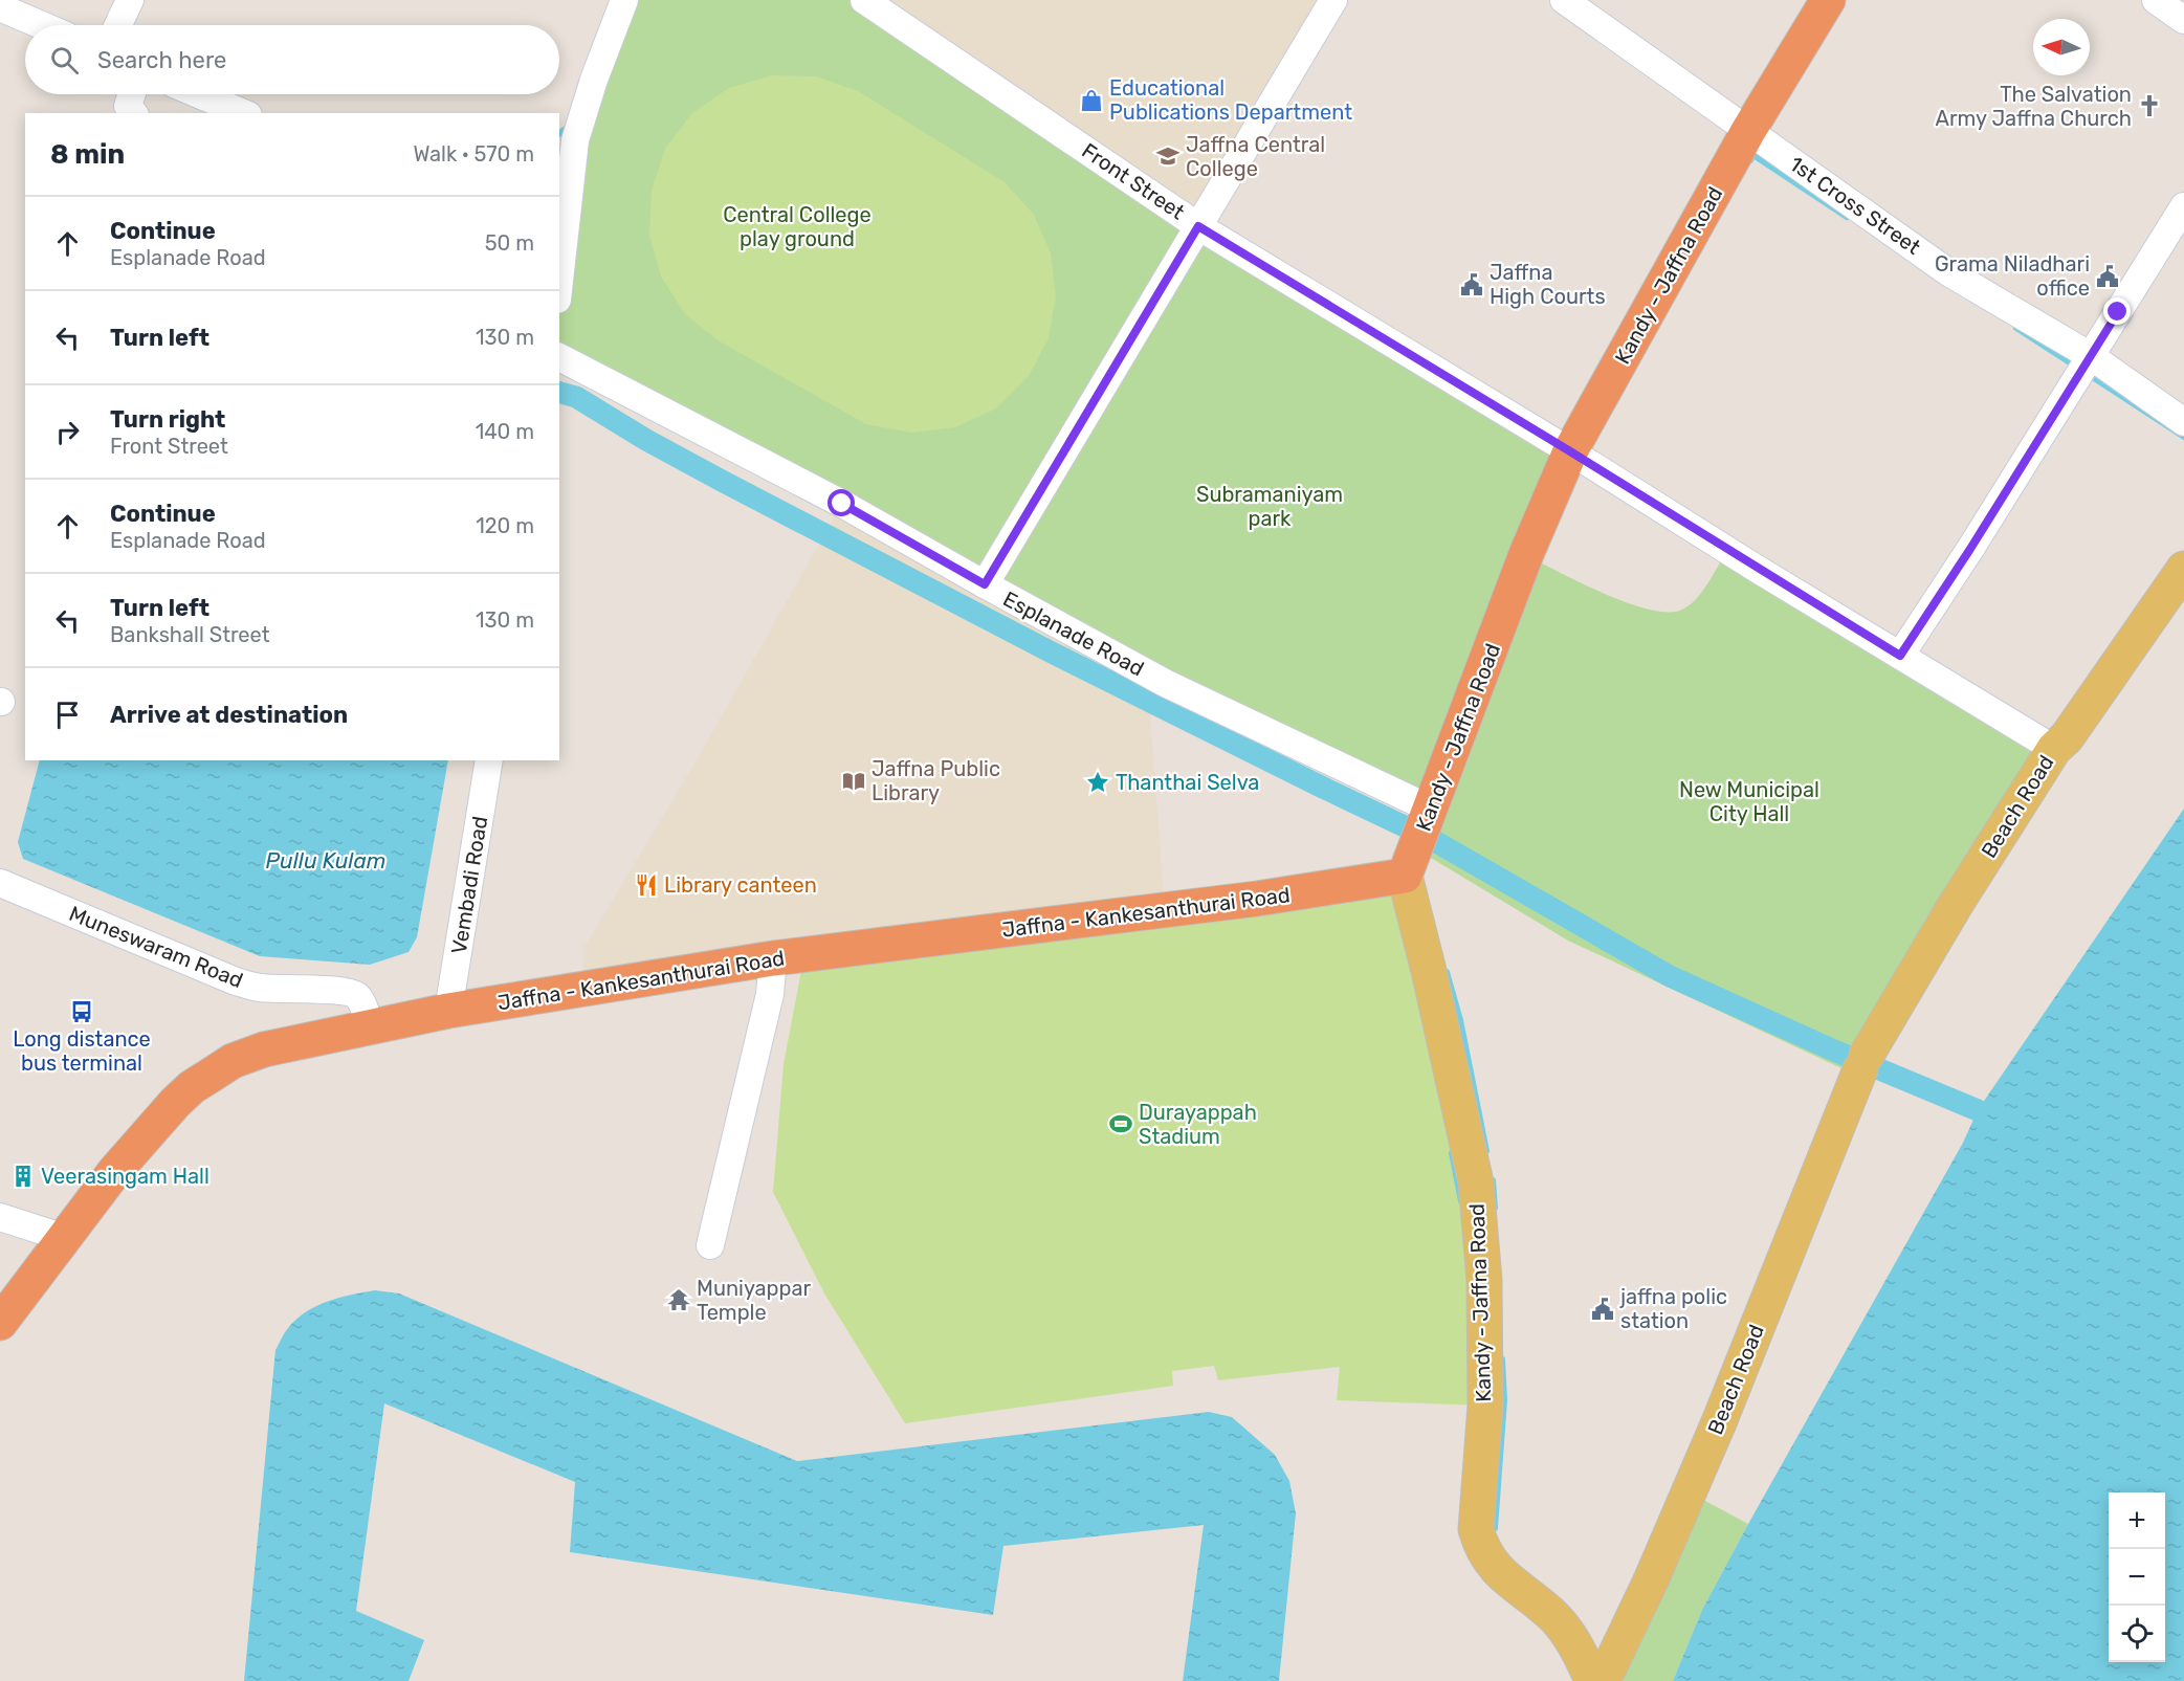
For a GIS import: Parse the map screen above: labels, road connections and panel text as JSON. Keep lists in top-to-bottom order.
{
  "streets": {
    "highway": ["Kandy - Jaffna Road", "Jaffna - Kankesanthurai Road"],
    "main road": ["Beach Road"],
    "street": [
      "Front Street",
      "1st Cross Street",
      "Esplanade Road",
      "Vembadi Road",
      "Muneswaram Road"
    ]
  },
  "crossings": [
    ["Front Street", "Kandy - Jaffna Road"],
    ["1st Cross Street", "Kandy - Jaffna Road"],
    ["Kandy - Jaffna Road", "Esplanade Road"],
    ["Kandy - Jaffna Road", "Beach Road"],
    ["Kandy - Jaffna Road", "Jaffna - Kankesanthurai Road"],
    ["Vembadi Road", "Jaffna - Kankesanthurai Road"],
    ["Jaffna - Kankesanthurai Road", "Muneswaram Road"]
  ],
  "water": ["Pullu Kulam"],
  "parks": ["Central College play ground", "Subramaniyam park", "New Municipal City Hall"],
  "places": {
    "shop": ["Educational Publications Department"],
    "church": ["The Salvation Army Jaffna Church"],
    "school or university": ["Jaffna Central College"],
    "public building": ["Grama Niladhari office", "Jaffna High Courts", "jaffna polic station"],
    "library": ["Jaffna Public Library"],
    "place": ["Thanthai Selva"],
    "restaurant": ["Library canteen"],
    "bus stop": ["Long distance bus terminal"],
    "sports": ["Durayappah Stadium"],
    "building": ["Veerasingam Hall"],
    "temple": ["Muniyappar Temple"]
  },
  "north": "left",
  "page": {
    "search": "Search here",
    "heading": ["8 min", "Walk · 570 m"],
    "list": [
      ["Continue", "Esplanade Road", "50 m"],
      ["Turn left", "130 m"],
      ["Turn right", "Front Street", "140 m"],
      ["Continue", "Esplanade Road", "120 m"],
      ["Turn left", "Bankshall Street", "130 m"],
      "Arrive at destination"
    ],
    "map_buttons": ["+", "−"]
  }
}
